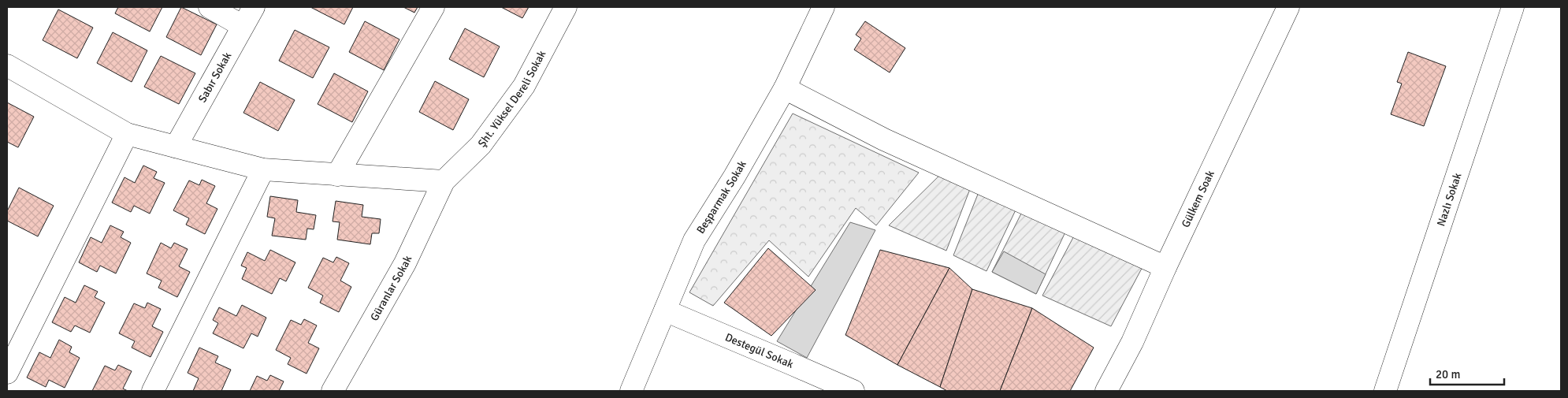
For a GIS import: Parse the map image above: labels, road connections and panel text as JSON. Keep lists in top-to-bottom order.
{
  "streets": {
    "street": [
      "Sabır Sokak",
      "Şht. Yüksel Dereli Sokak",
      "Beşparmak Sokak",
      "Nazlı Sokak",
      "Gülkem Soak",
      "Güranlar Sokak",
      "Destegül Sokak"
    ]
  },
  "crossings": [
    ["Şht. Yüksel Dereli Sokak", "Güranlar Sokak"],
    ["Beşparmak Sokak", "Destegül Sokak"]
  ],
  "scale_bar": "20 m"
}
